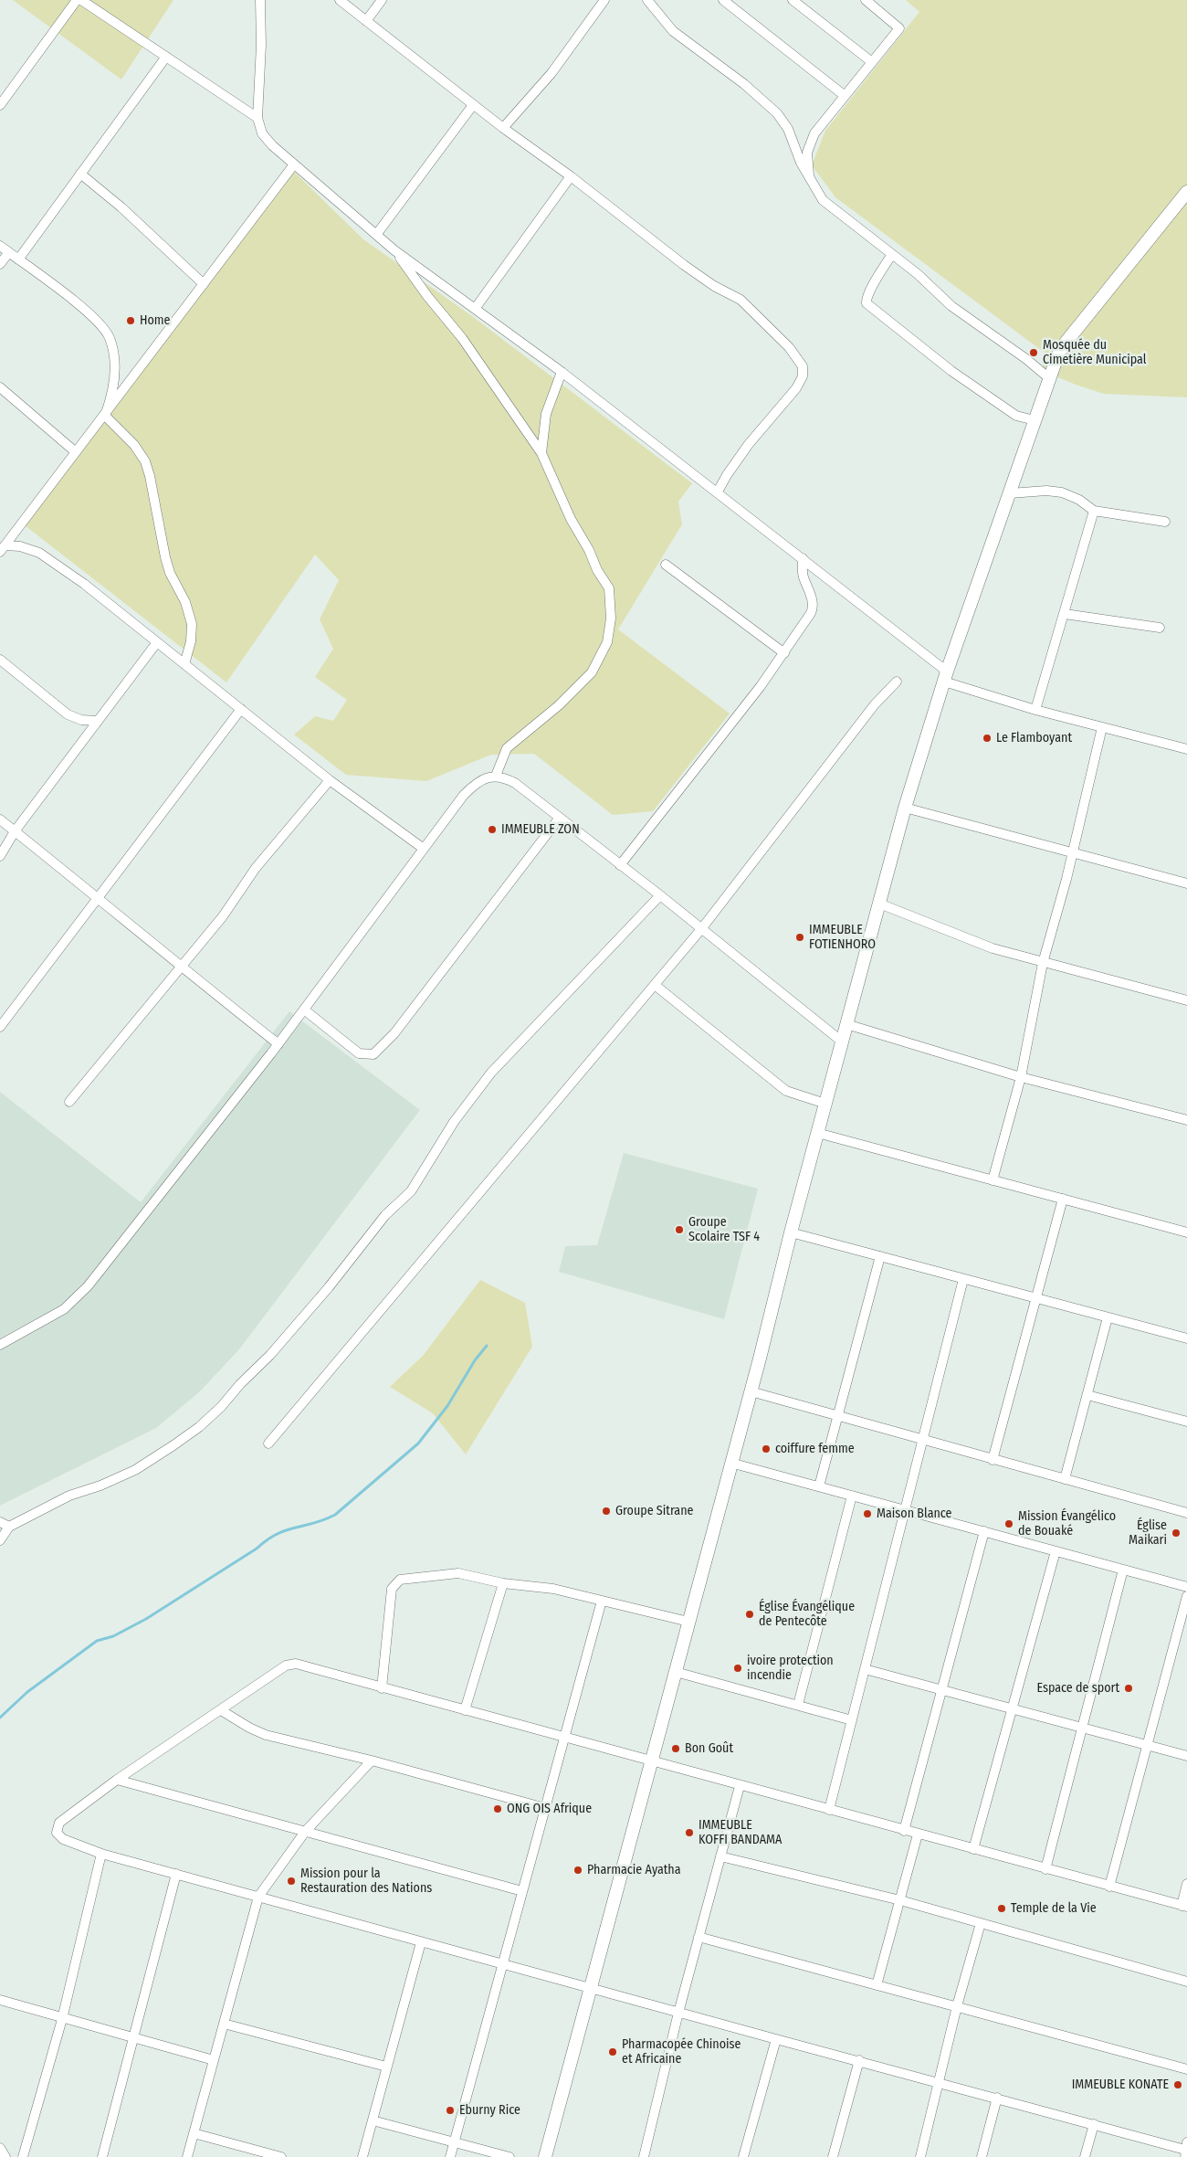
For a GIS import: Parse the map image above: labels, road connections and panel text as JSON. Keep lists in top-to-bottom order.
{
  "places": [
    "Home",
    "Mosquée du Cimetière Municipal",
    "Le Flamboyant",
    "IMMEUBLE ZON",
    "IMMEUBLE FOTIENHORO",
    "Groupe Scolaire TSF 4",
    "coiffure femme",
    "Groupe Sitrane",
    "Maison Blance",
    "Mission Évangélico de Bouaké",
    "Église Maikari",
    "Église Évangélique de Pentecôte",
    "ivoire protection incendie",
    "Espace de sport",
    "Bon Goût",
    "ONG OIS Afrique",
    "IMMEUBLE KOFFI BANDAMA",
    "Pharmacie Ayatha",
    "Mission pour la Restauration des Nations",
    "Temple de la Vie",
    "Pharmacopée Chinoise et Africaine",
    "IMMEUBLE KONATE",
    "Eburny Rice"
  ]
}
